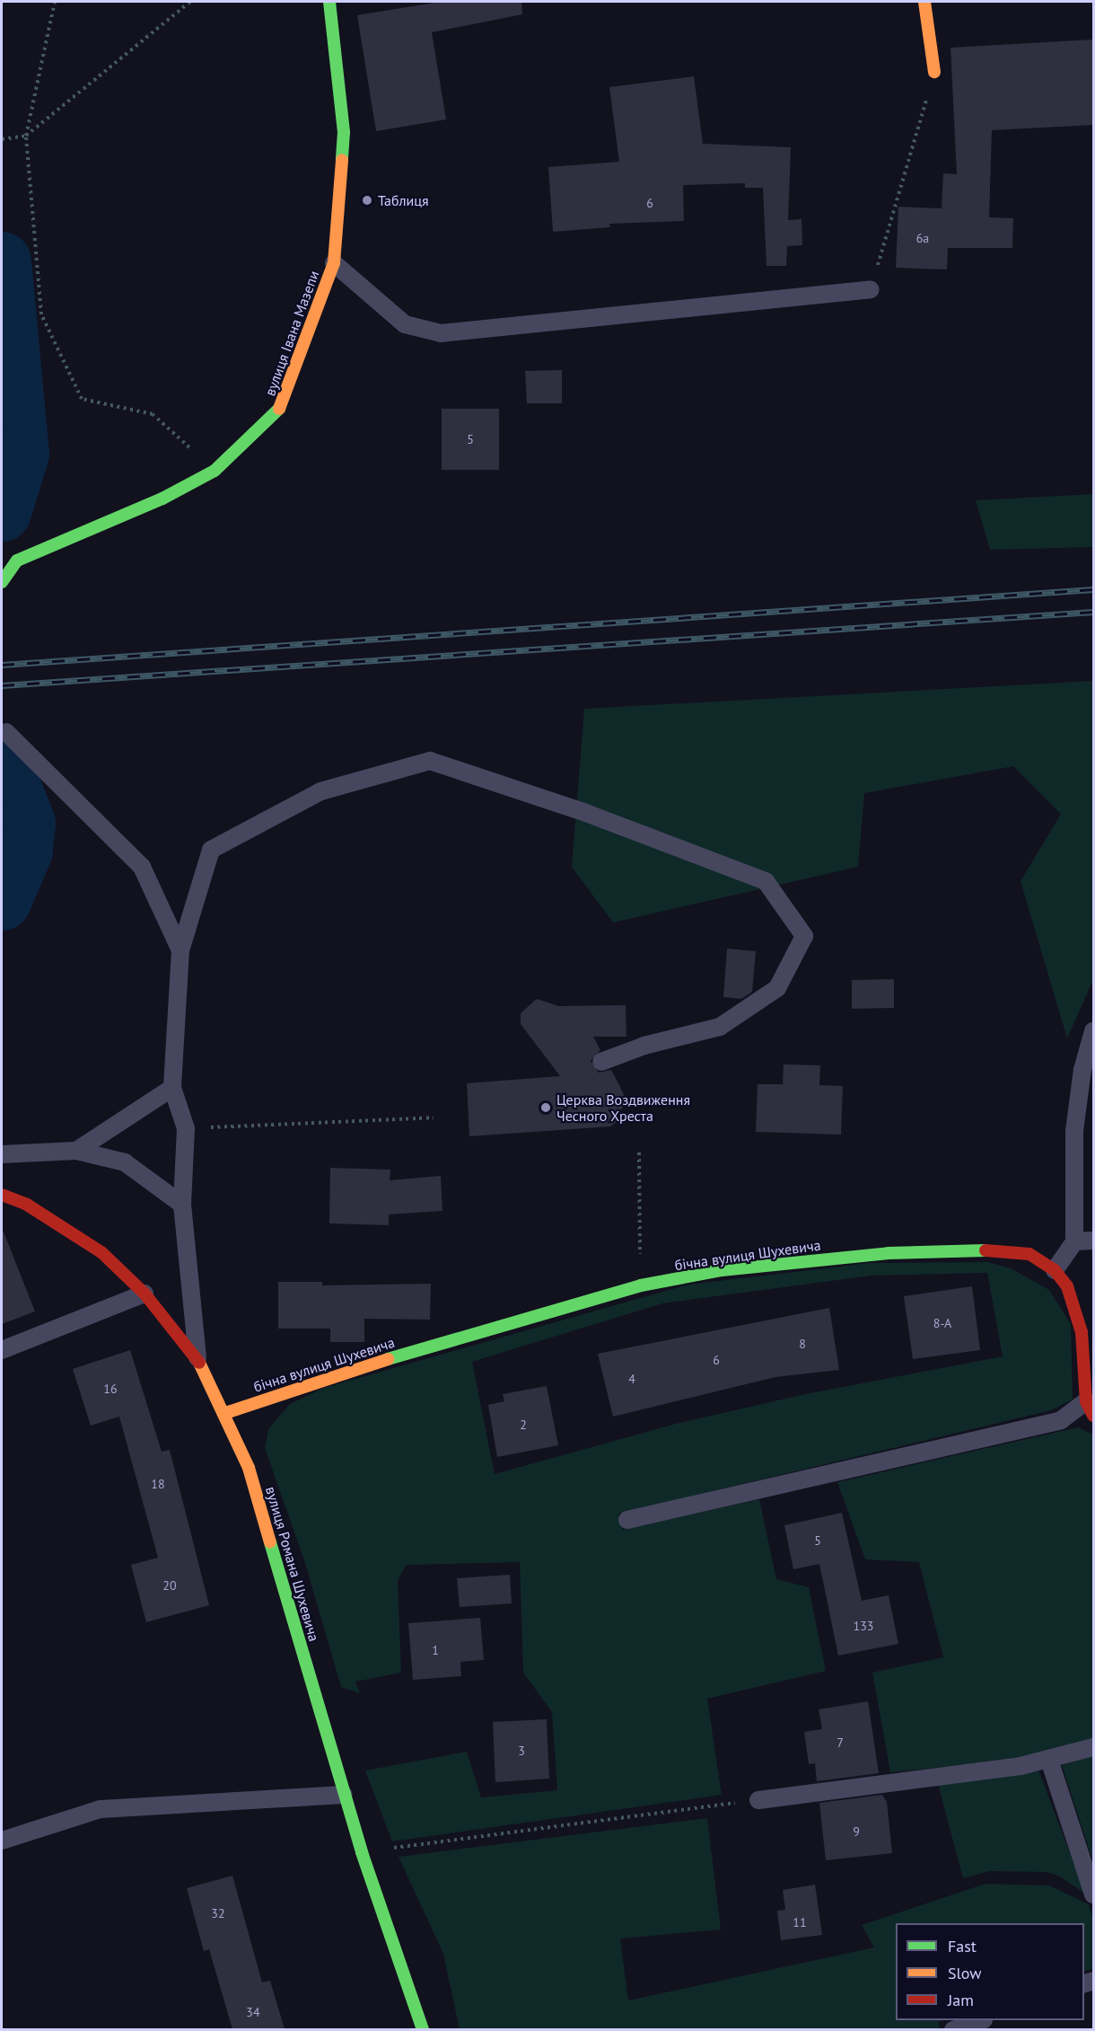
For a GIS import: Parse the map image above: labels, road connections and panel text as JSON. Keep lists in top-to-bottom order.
{
  "streets": {
    "street": ["вулиця Івана Мазепи", "бічна вулиця Шухевича", "вулиця Романа Шухевича"]
  },
  "crossings": [
    ["бічна вулиця Шухевича", "вулиця Романа Шухевича"]
  ],
  "places": ["Таблиця", "Церква Воздвиження Чесного Хреста"],
  "house_numbers": [
    "6",
    "6а",
    "5",
    "8-А",
    "8",
    "6",
    "4",
    "16",
    "2",
    "18",
    "5",
    "20",
    "133",
    "1",
    "7",
    "3",
    "9",
    "32",
    "11",
    "34"
  ],
  "legend": ["Fast", "Slow", "Jam"]
}
